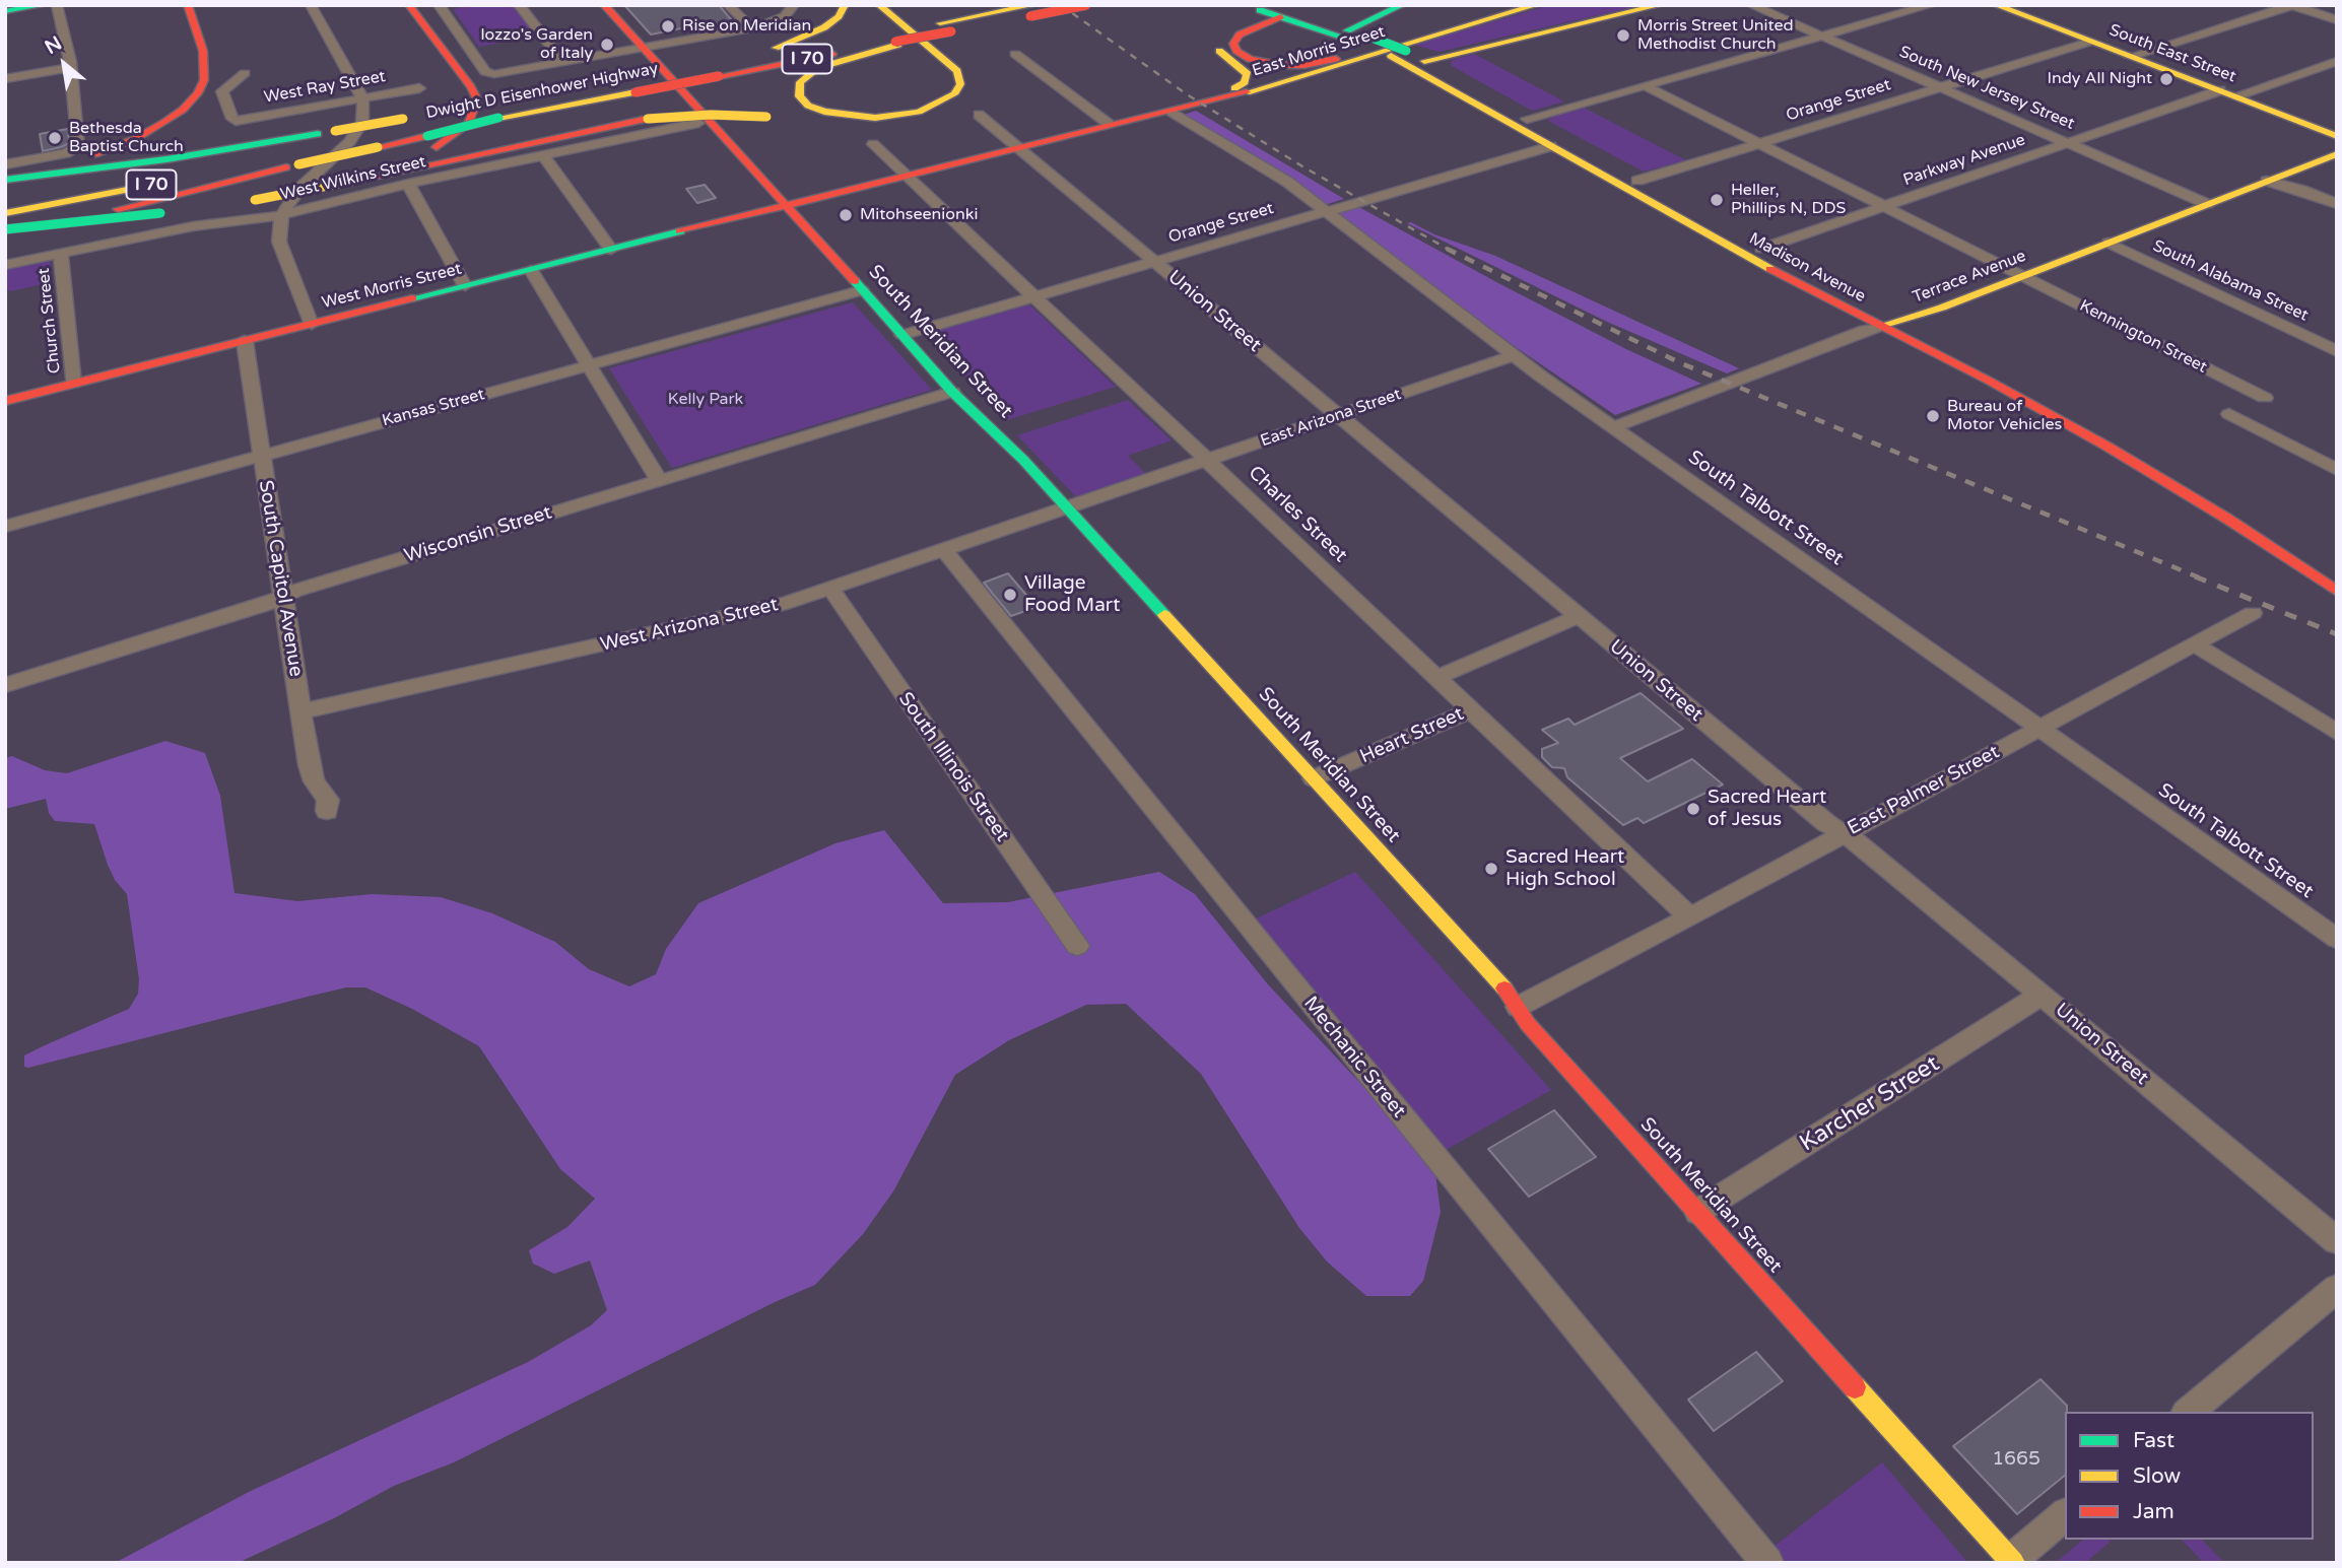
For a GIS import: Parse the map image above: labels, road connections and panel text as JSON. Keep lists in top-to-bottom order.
{
  "streets": {
    "main road": [
      "East Morris Street",
      "South East Street",
      "I 70",
      "Dwight D Eisenhower Highway",
      "Madison Avenue",
      "Terrace Avenue",
      "West Morris Street",
      "South Meridian Street"
    ],
    "street": [
      "West Ray Street",
      "South New Jersey Street",
      "Orange Street",
      "Parkway Avenue",
      "West Wilkins Street",
      "South Alabama Street",
      "Union Street",
      "Church Street",
      "Kennington Street",
      "Kansas Street",
      "East Arizona Street",
      "South Talbott Street",
      "Charles Street",
      "Wisconsin Street",
      "South Capitol Avenue",
      "West Arizona Street",
      "Heart Street",
      "South Illinois Street",
      "East Palmer Street",
      "Mechanic Street",
      "Karcher Street"
    ]
  },
  "crossings": [
    ["East Morris Street", "West Morris Street"],
    ["East Morris Street", "Union Street"],
    ["East Morris Street", "South Meridian Street"],
    ["East Morris Street", "South Talbott Street"],
    ["East Morris Street", "Charles Street"],
    ["South East Street", "Orange Street"],
    ["South East Street", "Parkway Avenue"],
    ["South New Jersey Street", "Orange Street"],
    ["South New Jersey Street", "Parkway Avenue"],
    ["South New Jersey Street", "Terrace Avenue"],
    ["Orange Street", "Madison Avenue"],
    ["Orange Street", "Union Street"],
    ["Orange Street", "South Meridian Street"],
    ["Orange Street", "South Talbott Street"],
    ["Orange Street", "Charles Street"],
    ["Parkway Avenue", "Madison Avenue"],
    ["West Wilkins Street", "Church Street"],
    ["West Wilkins Street", "South Meridian Street"],
    ["Madison Avenue", "Terrace Avenue"],
    ["Terrace Avenue", "South Alabama Street"],
    ["Terrace Avenue", "Kennington Street"],
    ["Terrace Avenue", "South Talbott Street"],
    ["West Morris Street", "Church Street"],
    ["West Morris Street", "South Meridian Street"],
    ["West Morris Street", "South Capitol Avenue"],
    ["Union Street", "East Arizona Street"],
    ["Union Street", "East Palmer Street"],
    ["Union Street", "Karcher Street"],
    ["South Meridian Street", "Kansas Street"],
    ["South Meridian Street", "East Arizona Street"],
    ["South Meridian Street", "Wisconsin Street"],
    ["South Meridian Street", "West Arizona Street"],
    ["South Meridian Street", "Heart Street"],
    ["South Meridian Street", "East Palmer Street"],
    ["South Meridian Street", "Karcher Street"],
    ["Kansas Street", "South Capitol Avenue"],
    ["East Arizona Street", "South Talbott Street"],
    ["East Arizona Street", "Charles Street"],
    ["East Arizona Street", "West Arizona Street"],
    ["South Talbott Street", "East Palmer Street"],
    ["Charles Street", "Heart Street"],
    ["Charles Street", "East Palmer Street"],
    ["Wisconsin Street", "South Capitol Avenue"],
    ["South Capitol Avenue", "West Arizona Street"],
    ["West Arizona Street", "South Illinois Street"],
    ["West Arizona Street", "Mechanic Street"]
  ],
  "parks": ["Kelly Park"],
  "places": [
    "Rise on Meridian",
    "Morris Street United Methodist Church",
    "Iozzo's Garden of Italy",
    "Indy All Night",
    "Bethesda Baptist Church",
    "Heller, Phillips N, DDS",
    "Mitohseenionki",
    "Bureau of Motor Vehicles",
    "Village Food Mart",
    "Sacred Heart of Jesus",
    "Sacred Heart High School"
  ],
  "house_numbers": ["1665"],
  "legend": ["Fast", "Slow", "Jam"],
  "north": "top left"
}
